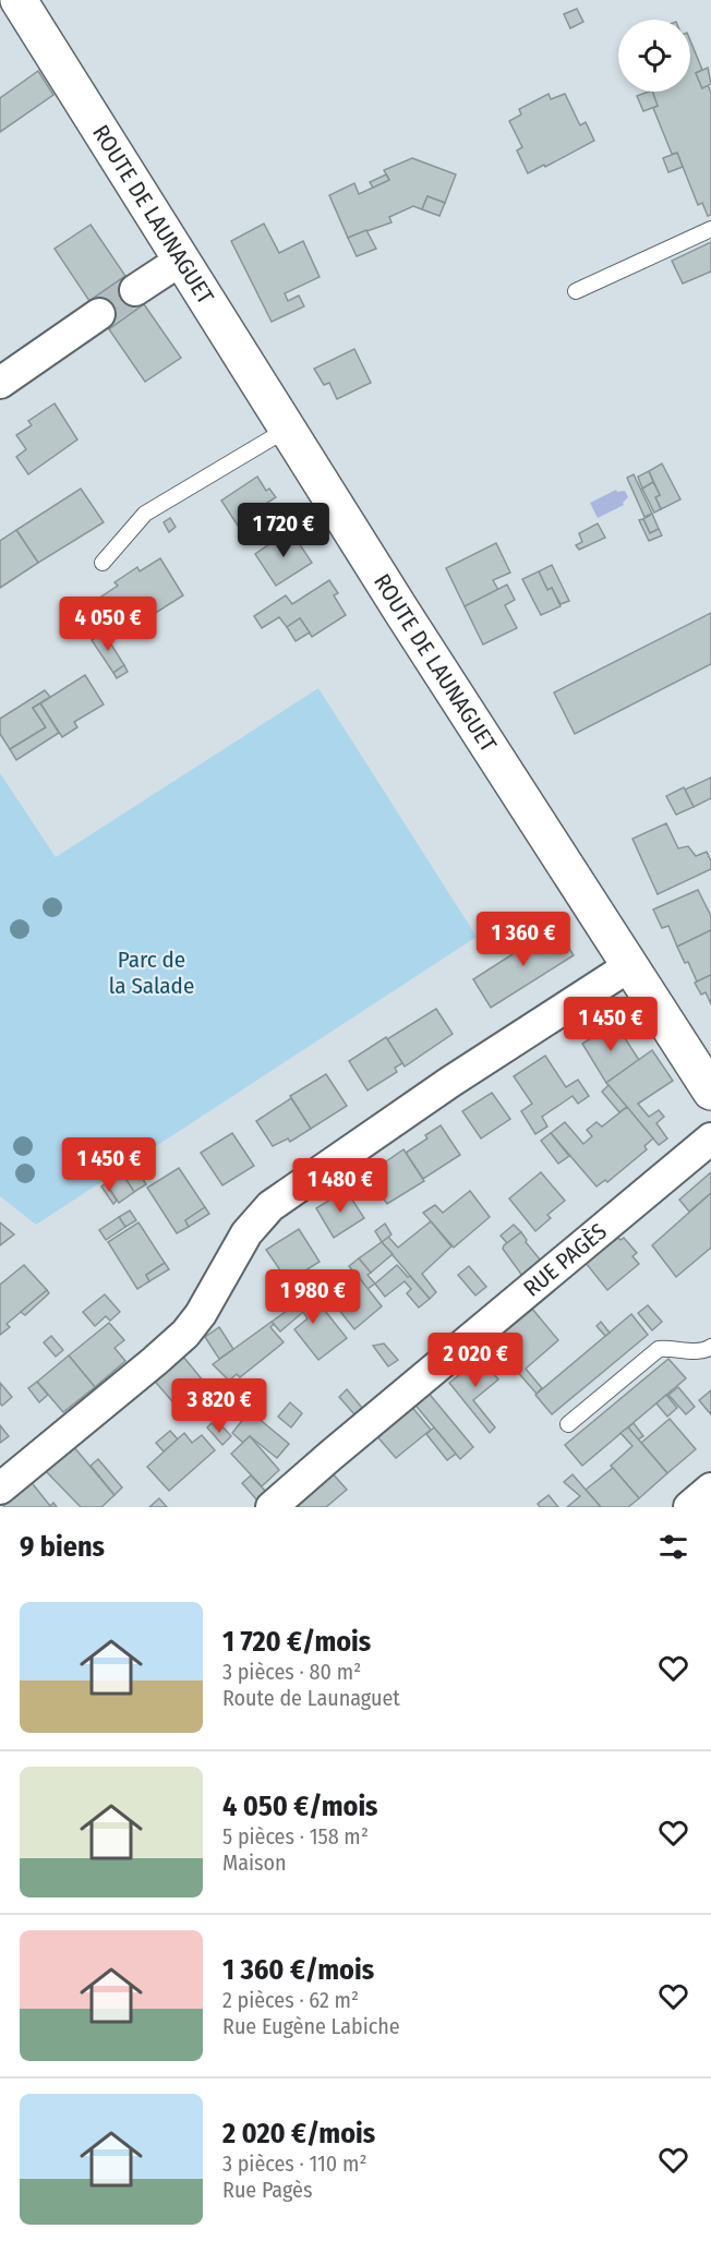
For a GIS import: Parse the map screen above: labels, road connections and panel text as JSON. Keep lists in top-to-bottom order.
{
  "streets": {
    "main road": ["ROUTE DE LAUNAGUET"],
    "street": ["RUE PAGÈS"]
  },
  "parks": ["Parc de la Salade"],
  "page": {
    "price": [
      "1 720 €",
      "4 050 €",
      "1 360 €",
      "1 450 €",
      "1 450 €",
      "1 480 €",
      "1 980 €",
      "2 020 €",
      "3 820 €"
    ],
    "heading": "9 biens",
    "list": [
      {
        "name": "1 720 €/mois",
        "note": "3 pièces · 80 m² · Route de Launaguet"
      },
      {
        "name": "4 050 €/mois",
        "note": "5 pièces · 158 m² · Maison"
      },
      {
        "name": "1 360 €/mois",
        "note": "2 pièces · 62 m² · Rue Eugène Labiche"
      },
      {
        "name": "2 020 €/mois",
        "note": "3 pièces · 110 m² · Rue Pagès"
      }
    ]
  }
}
